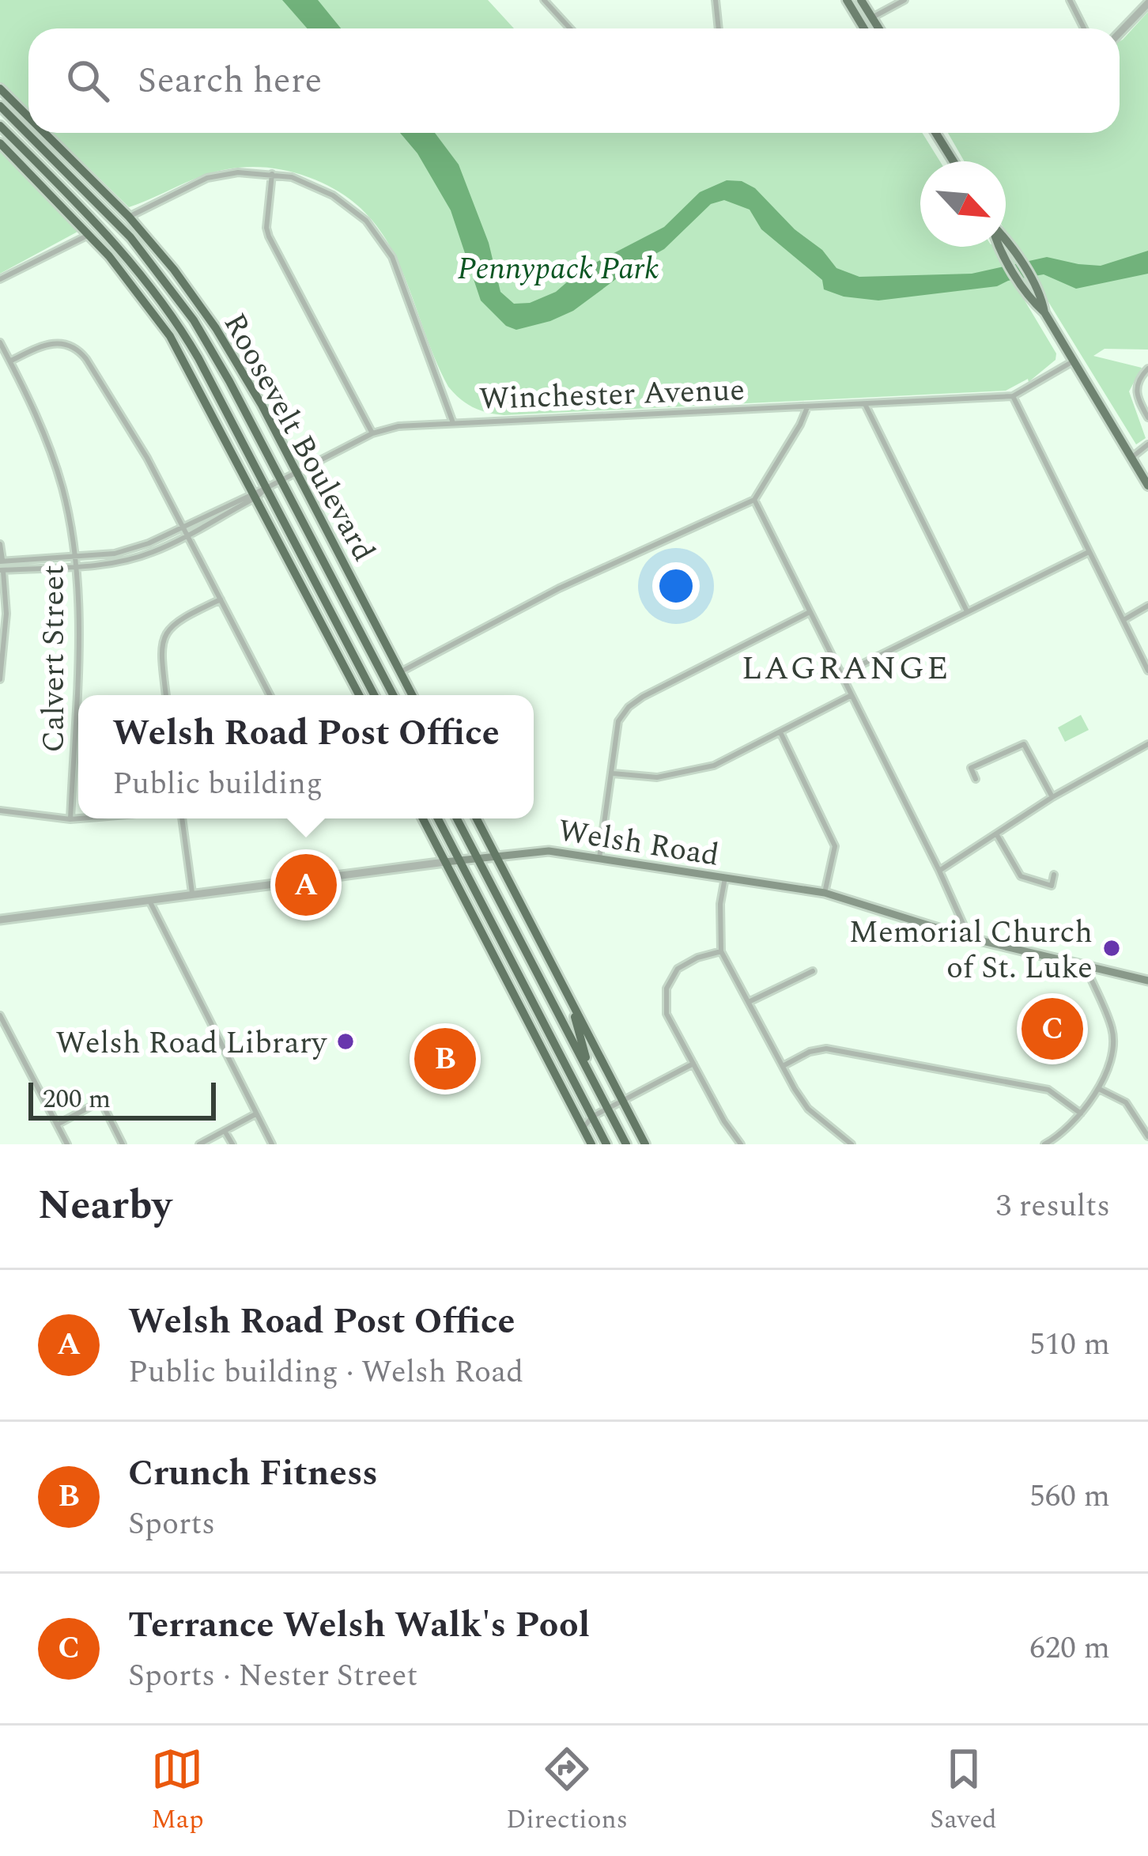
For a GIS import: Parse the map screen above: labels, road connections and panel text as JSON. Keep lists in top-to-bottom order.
{
  "streets": {
    "highway": ["Roosevelt Boulevard"],
    "main road": ["Welsh Road"],
    "street": ["Winchester Avenue", "Calvert Street"]
  },
  "crossings": [
    ["Winchester Avenue", "Roosevelt Boulevard"]
  ],
  "districts": ["LAGRANGE"],
  "parks": ["Pennypack Park"],
  "places": ["Memorial Church of St. Luke", "Welsh Road Library"],
  "scale_bar": "200 m",
  "north": "bottom right",
  "page": {
    "search": "Search here",
    "popup": ["Welsh Road Post Office", "Public building"],
    "pins": ["A", "C", "B"],
    "scale": "200 m",
    "heading": ["Nearby", "3 results"],
    "list": [
      {
        "mark": "A",
        "name": "Welsh Road Post Office",
        "note": "Public building · Welsh Road",
        "value": "510 m"
      },
      {
        "mark": "B",
        "name": "Crunch Fitness",
        "note": "Sports",
        "value": "560 m"
      },
      {
        "mark": "C",
        "name": "Terrance Welsh Walk's Pool",
        "note": "Sports · Nester Street",
        "value": "620 m"
      }
    ],
    "nav": ["Map", "Directions", "Saved"]
  }
}
